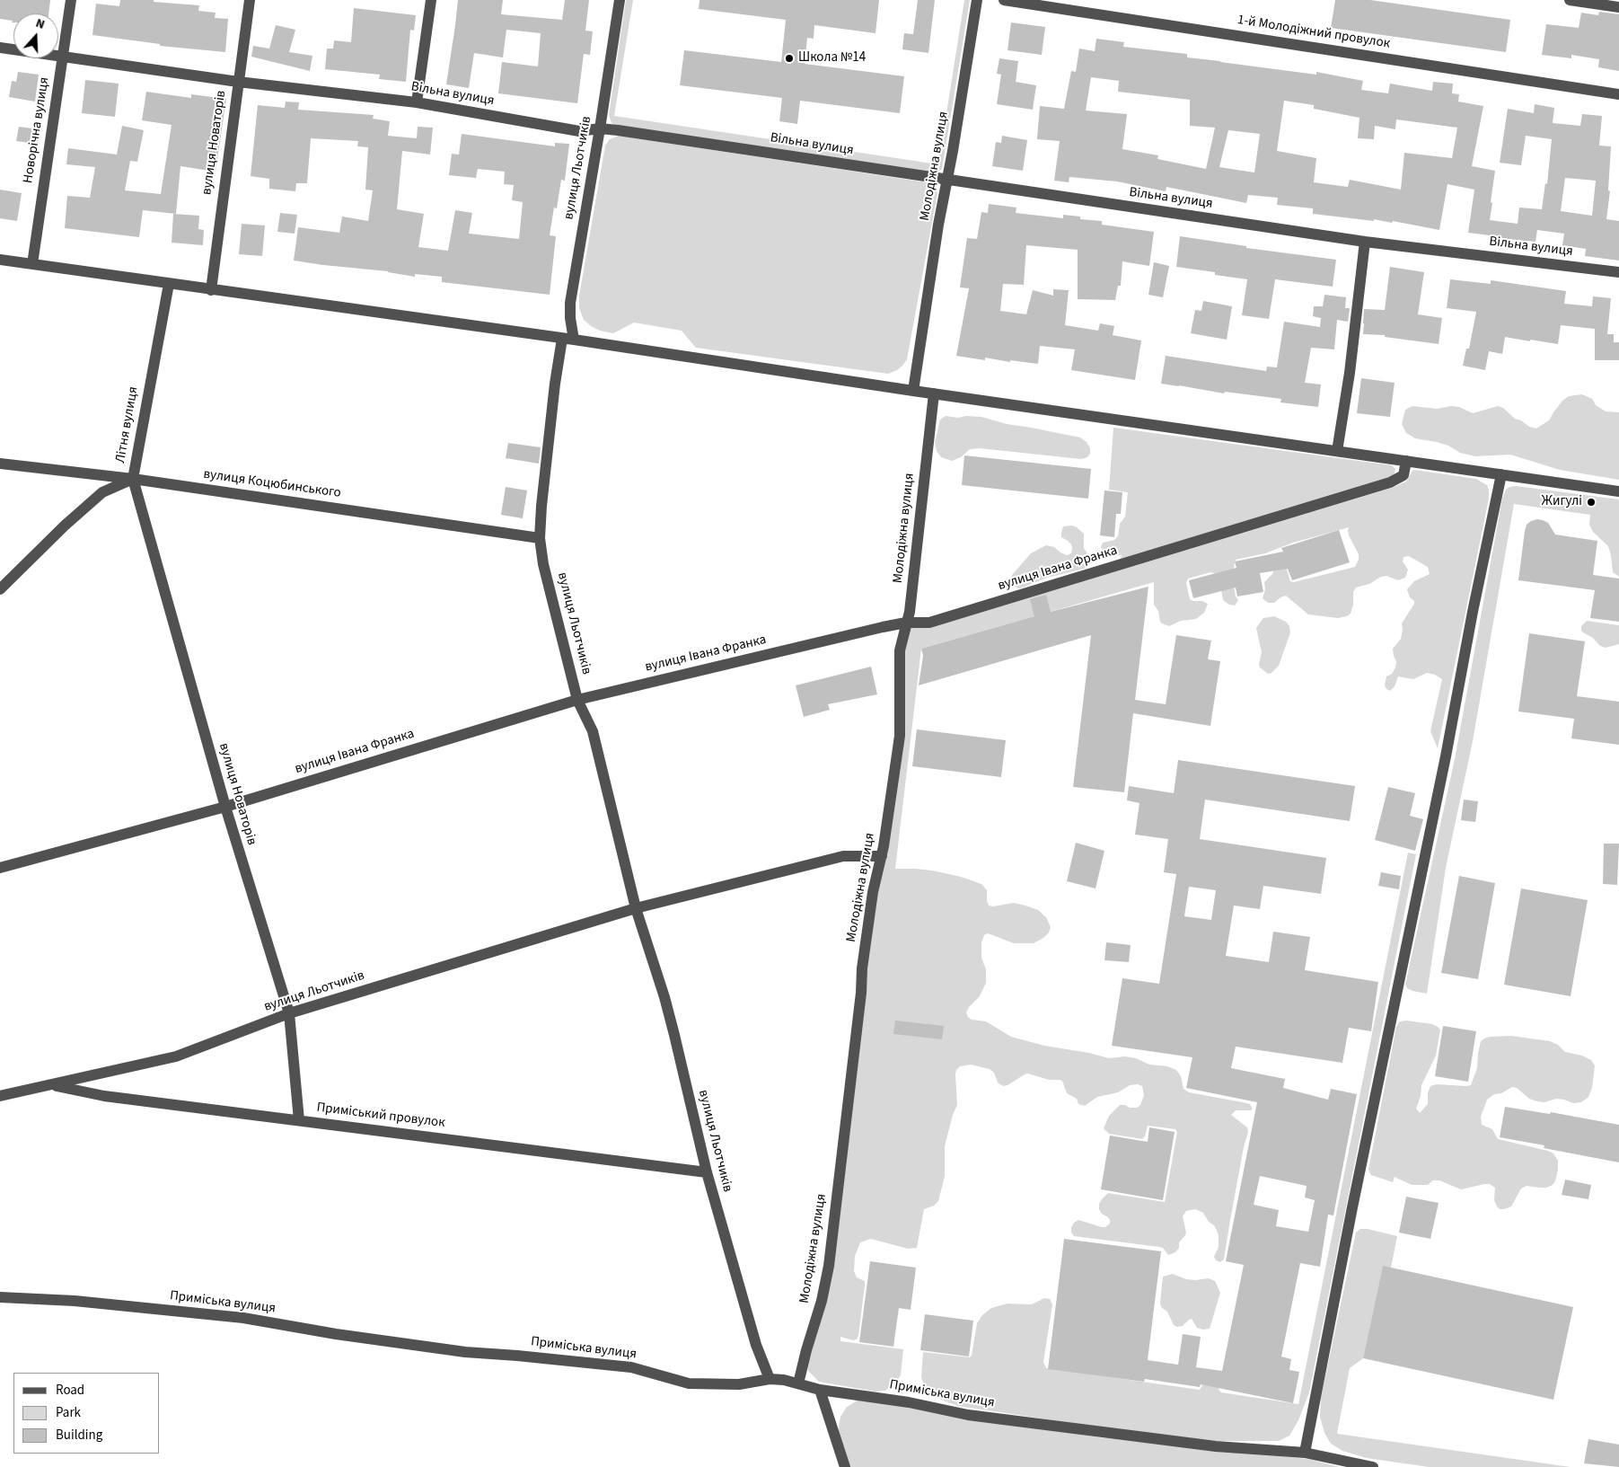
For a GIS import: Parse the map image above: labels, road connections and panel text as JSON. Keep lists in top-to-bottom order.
{
  "streets": {
    "street": [
      "1-й Молодіжний провулок",
      "Вільна вулиця",
      "Новорічна вулиця",
      "вулиця Новаторів",
      "Молодіжна вулиця",
      "вулиця Льотчиків",
      "Літня вулиця",
      "вулиця Коцюбинського",
      "вулиця Івана Франка",
      "Приміський провулок",
      "Приміська вулиця"
    ]
  },
  "crossings": [
    ["Вільна вулиця", "Новорічна вулиця"],
    ["Вільна вулиця", "вулиця Новаторів"],
    ["Вільна вулиця", "Молодіжна вулиця"],
    ["Вільна вулиця", "вулиця Льотчиків"],
    ["вулиця Новаторів", "вулиця Льотчиків"],
    ["вулиця Новаторів", "Літня вулиця"],
    ["вулиця Новаторів", "вулиця Коцюбинського"],
    ["вулиця Новаторів", "вулиця Івана Франка"],
    ["вулиця Новаторів", "Приміський провулок"],
    ["Молодіжна вулиця", "вулиця Льотчиків"],
    ["Молодіжна вулиця", "вулиця Івана Франка"],
    ["Молодіжна вулиця", "Приміська вулиця"],
    ["вулиця Льотчиків", "вулиця Коцюбинського"],
    ["вулиця Льотчиків", "вулиця Івана Франка"],
    ["вулиця Льотчиків", "Приміський провулок"],
    ["вулиця Льотчиків", "Приміська вулиця"],
    ["Літня вулиця", "вулиця Коцюбинського"]
  ],
  "places": ["Школа №14", "Жигулі"],
  "legend": ["Road", "Park", "Building"],
  "north": "top"
}
